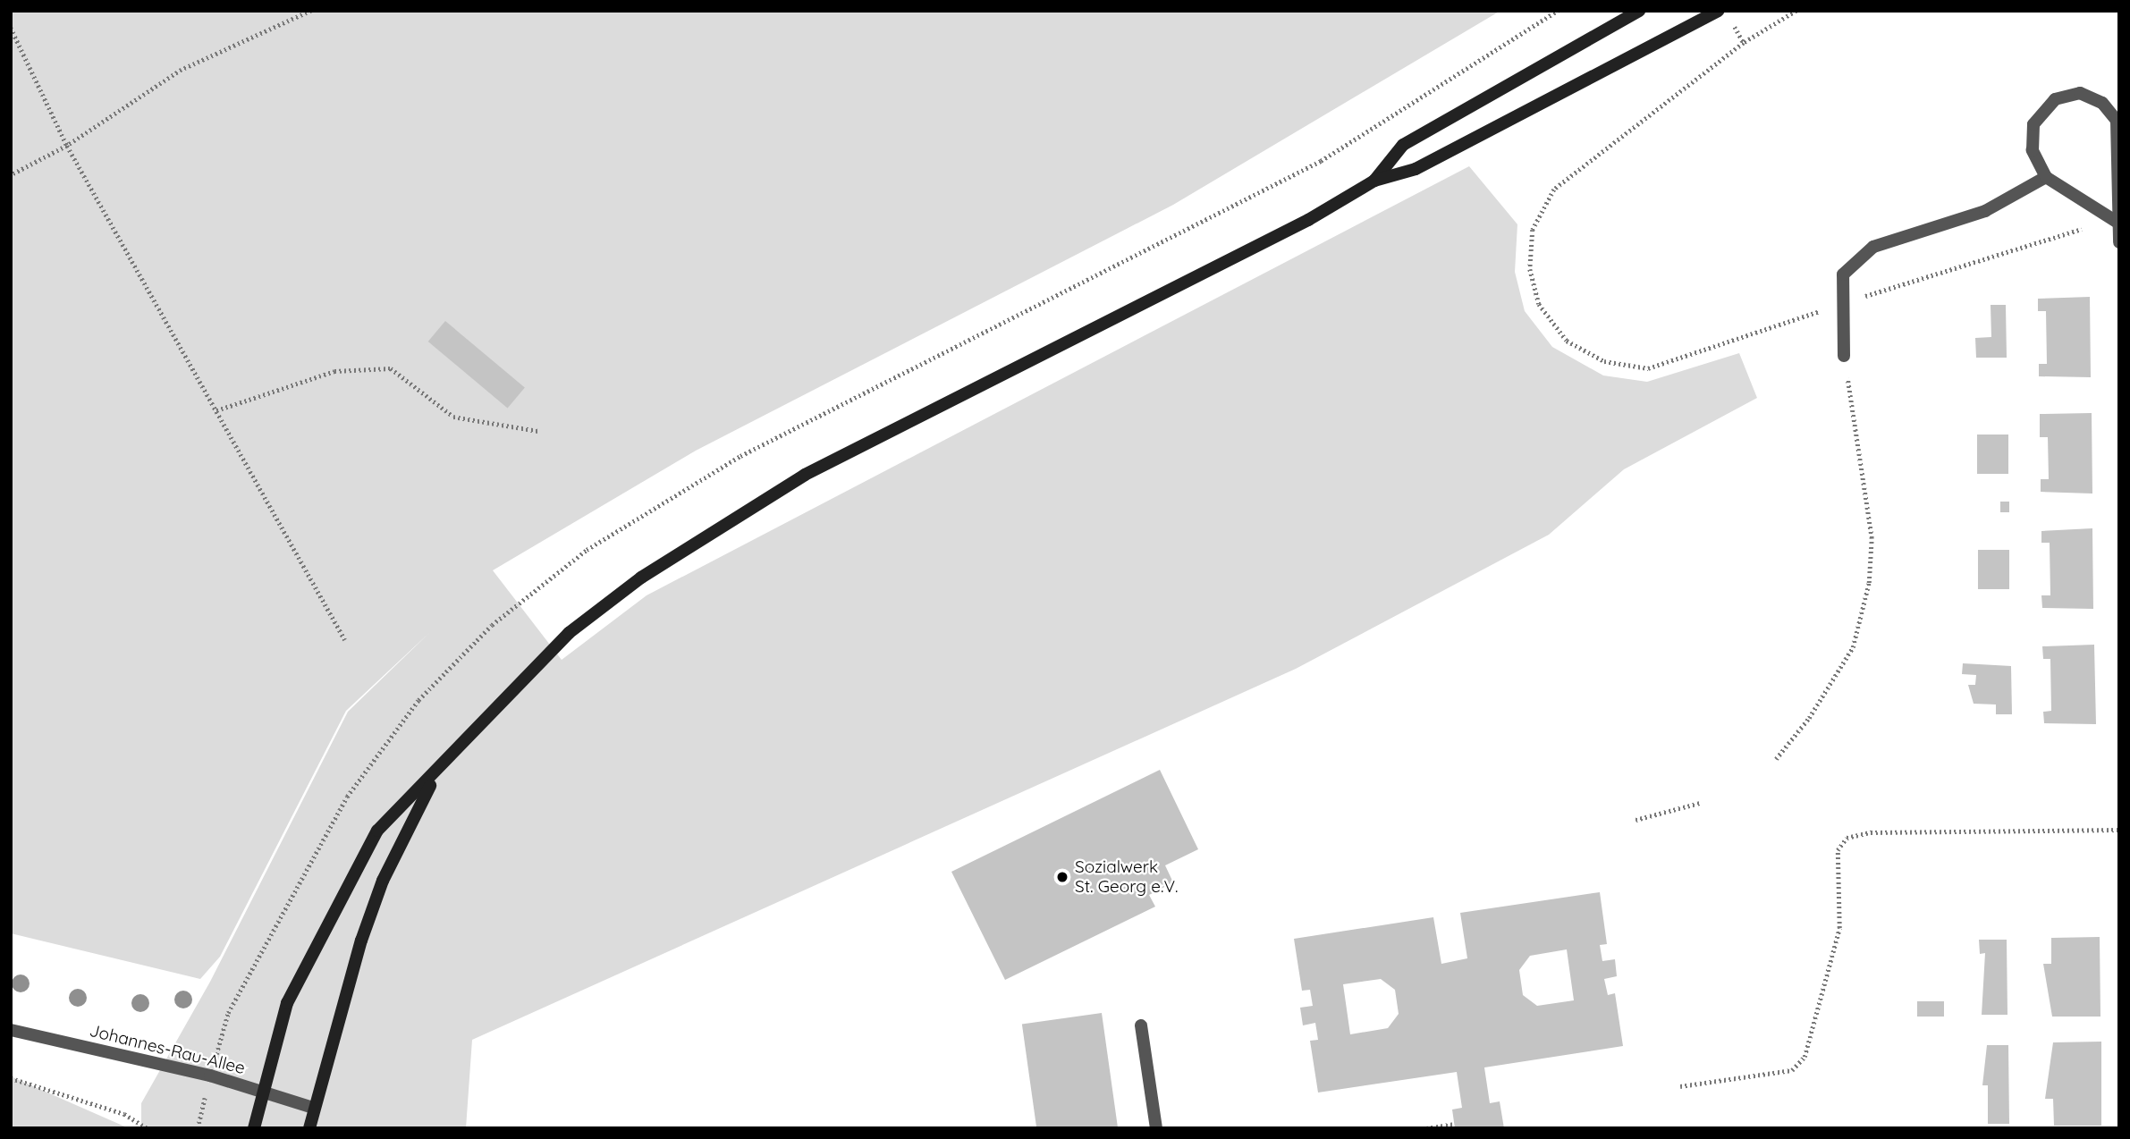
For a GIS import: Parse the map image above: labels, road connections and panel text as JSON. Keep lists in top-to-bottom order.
{
  "streets": {
    "street": ["Johannes-Rau-Allee"]
  },
  "places": ["Sozialwerk St. Georg e.V."]
}
